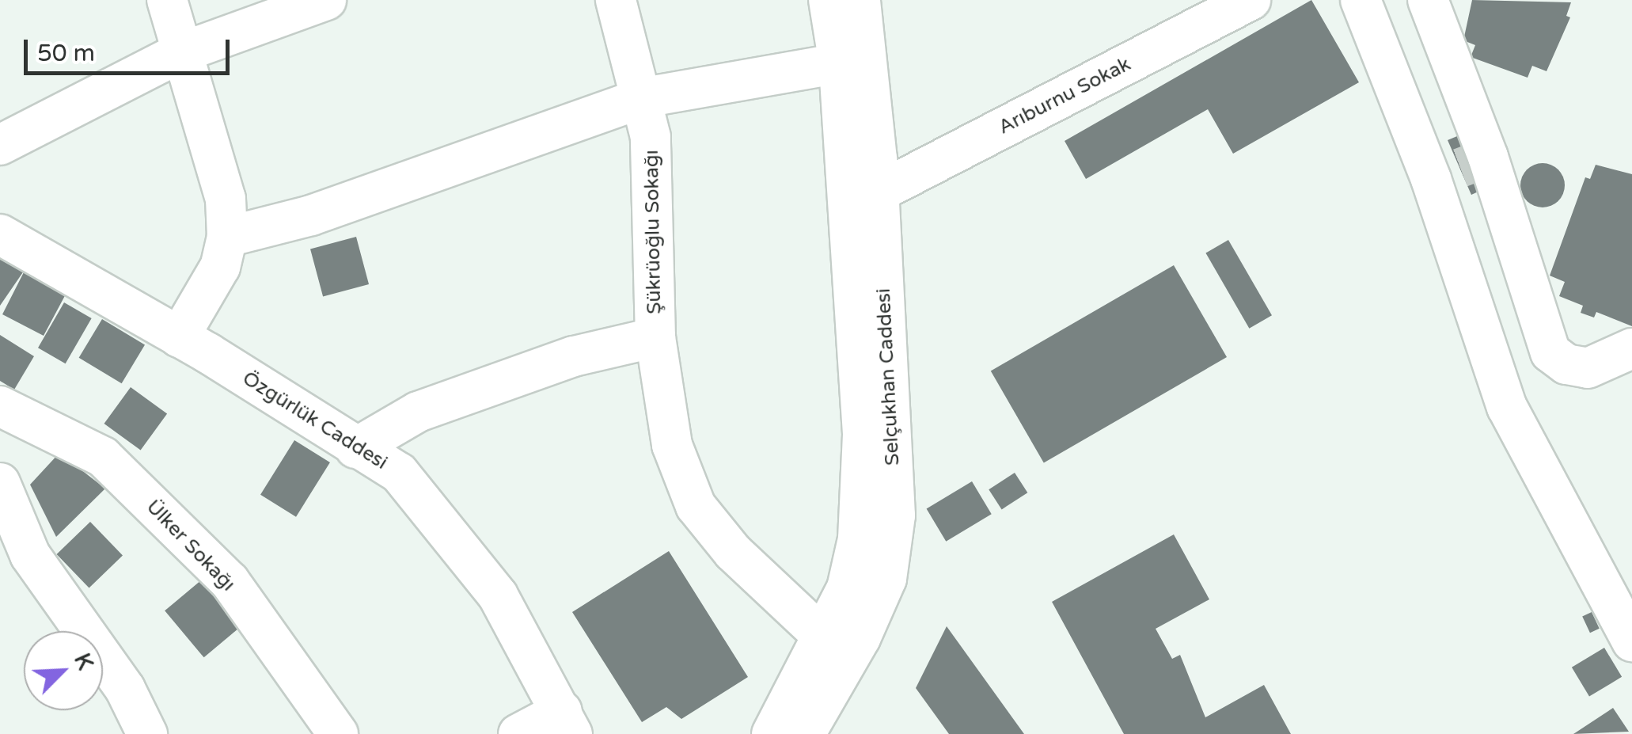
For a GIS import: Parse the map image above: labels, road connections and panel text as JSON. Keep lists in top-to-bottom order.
{
  "streets": {
    "street": [
      "Arıburnu Sokak",
      "Şükrüoğlu Sokağı",
      "Selçukhan Caddesi",
      "Özgürlük Caddesi",
      "Ülker Sokağı"
    ]
  },
  "crossings": [
    ["Arıburnu Sokak", "Selçukhan Caddesi"],
    ["Şükrüoğlu Sokağı", "Özgürlük Caddesi"]
  ],
  "scale_bar": "50 m",
  "north": "top right"
}
